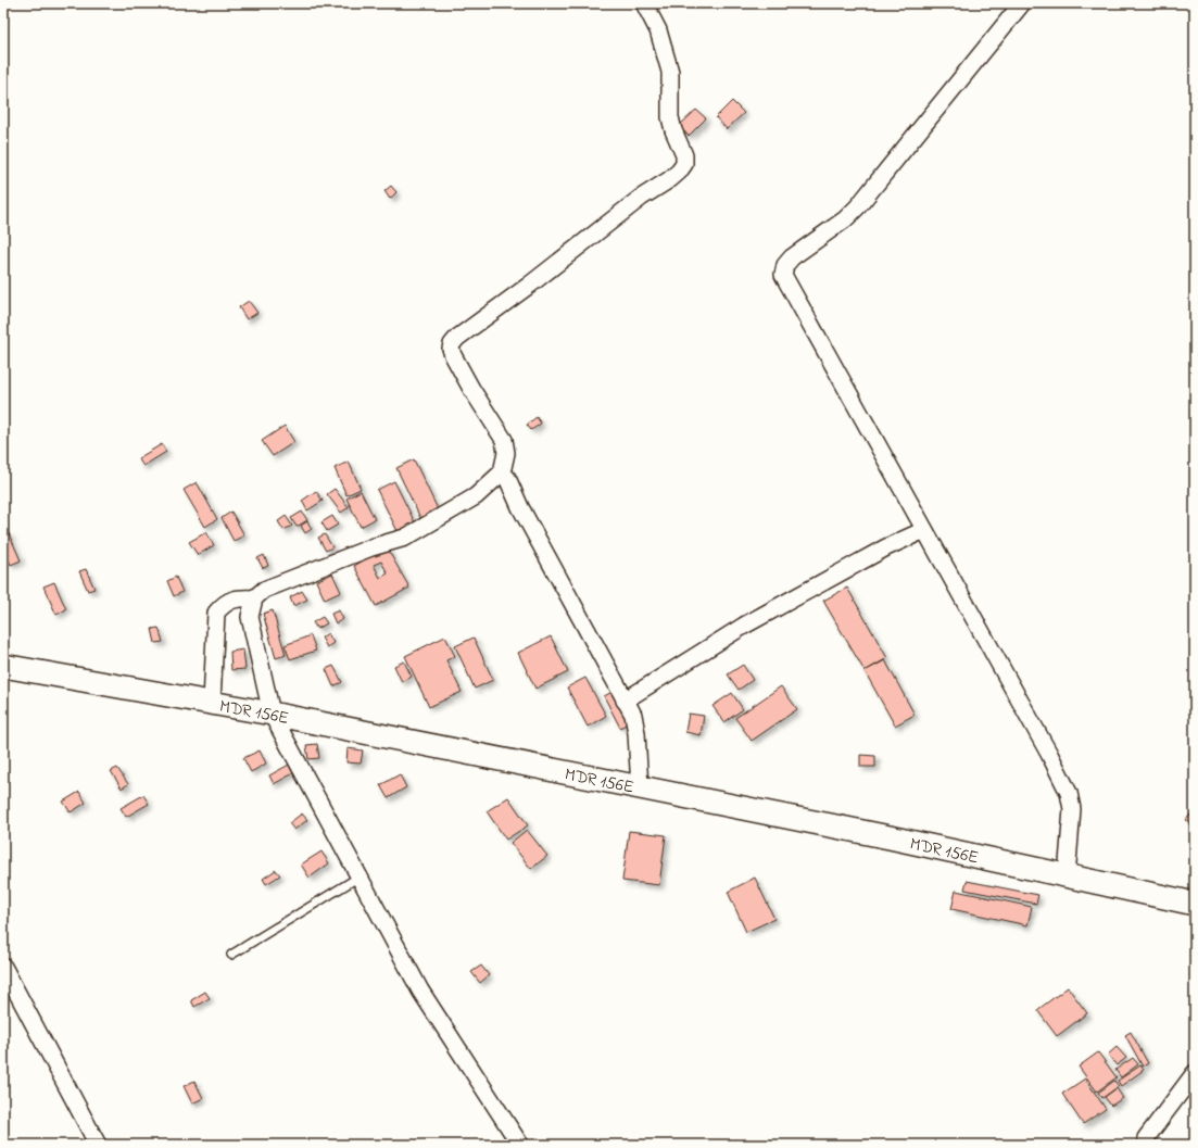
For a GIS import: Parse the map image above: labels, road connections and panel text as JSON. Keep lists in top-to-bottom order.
{
  "streets": {
    "main road": ["MDR 156E"]
  }
}
